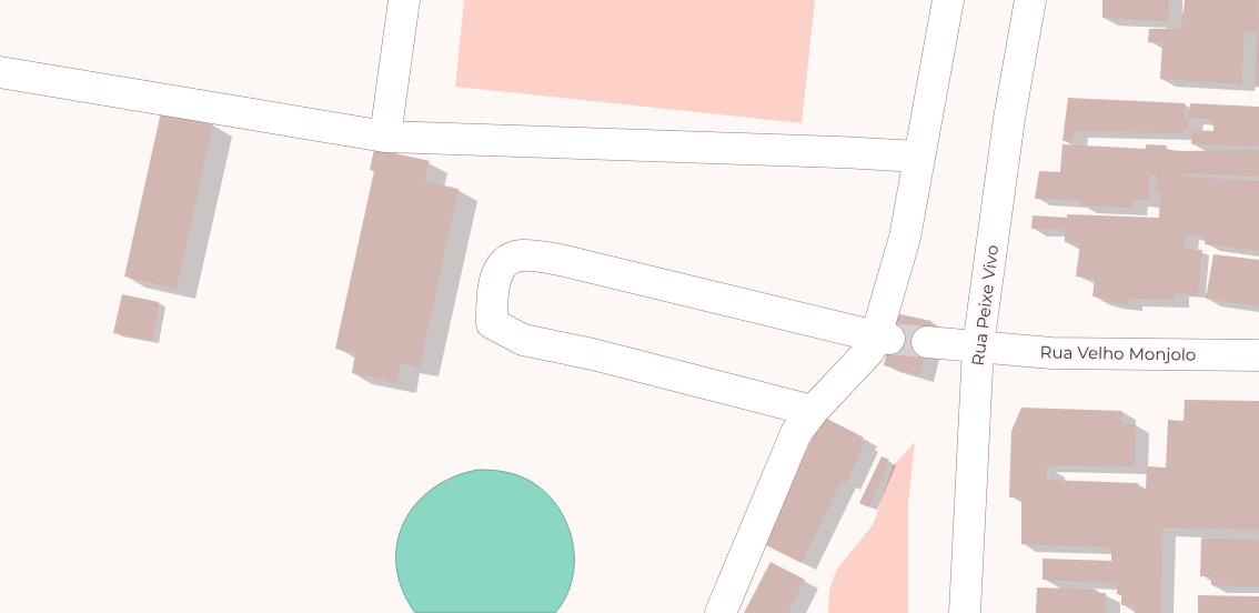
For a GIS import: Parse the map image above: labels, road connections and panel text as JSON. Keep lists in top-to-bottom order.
{
  "streets": {
    "street": ["Rua Peixe Vivo", "Rua Velho Monjolo"]
  },
  "crossings": [
    ["Rua Peixe Vivo", "Rua Velho Monjolo"]
  ]
}
